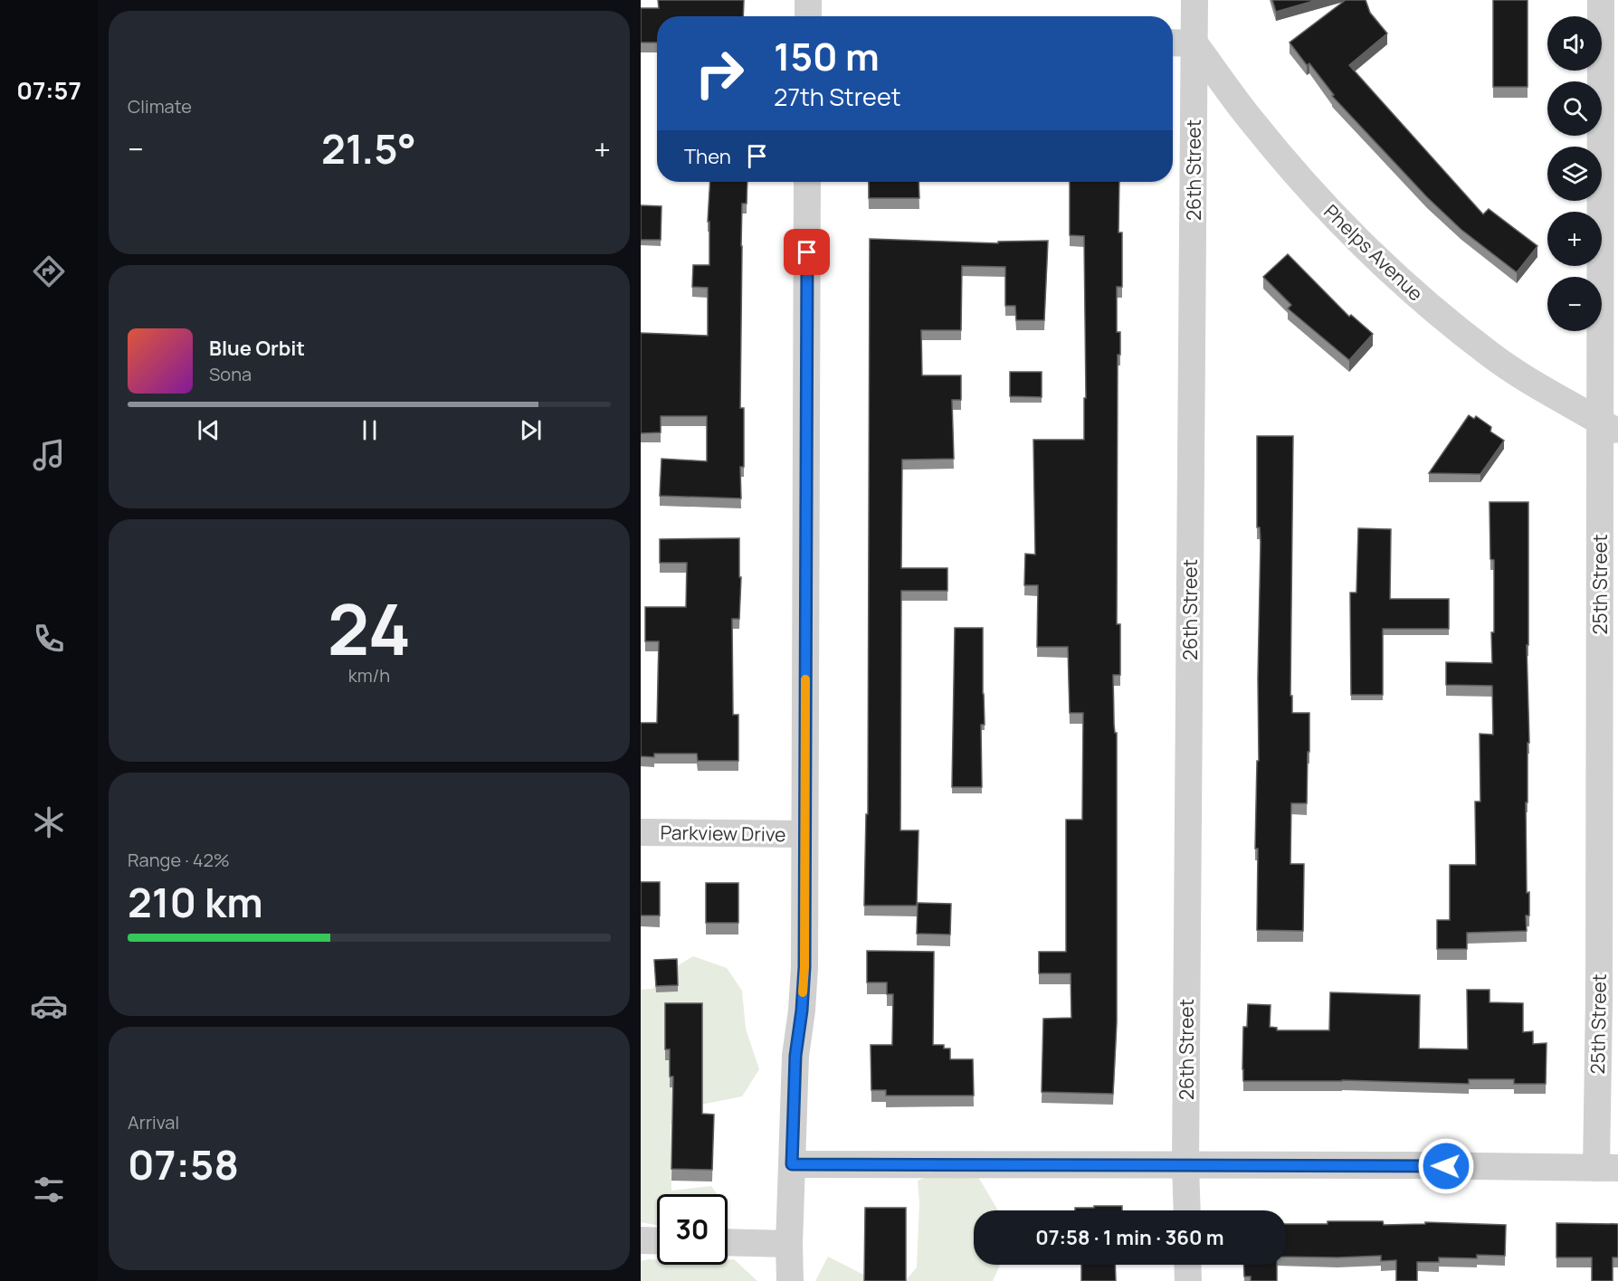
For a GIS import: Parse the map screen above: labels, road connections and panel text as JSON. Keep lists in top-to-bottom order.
{
  "streets": {
    "street": [
      "26th Street",
      "Phelps Avenue",
      "25th Street",
      "Parkview Drive"
    ]
  },
  "crossings": [
    ["26th Street", "Phelps Avenue"],
    ["Phelps Avenue", "25th Street"]
  ],
  "page": {
    "tabs": "07:57",
    "tile": [
      "Climate",
      ["24", "km/h"],
      ["Range · 42%", "210 km"],
      ["Arrival", "07:58"]
    ],
    "map_buttons": ["+", "−"],
    "turn": ["150 m", "27th Street"],
    "heat": ["−", "21.5°", "+"],
    "then": "Then",
    "song": ["Blue Orbit", "Sona"],
    "limit": "30",
    "trip": "07:58 · 1 min · 360 m"
  }
}
